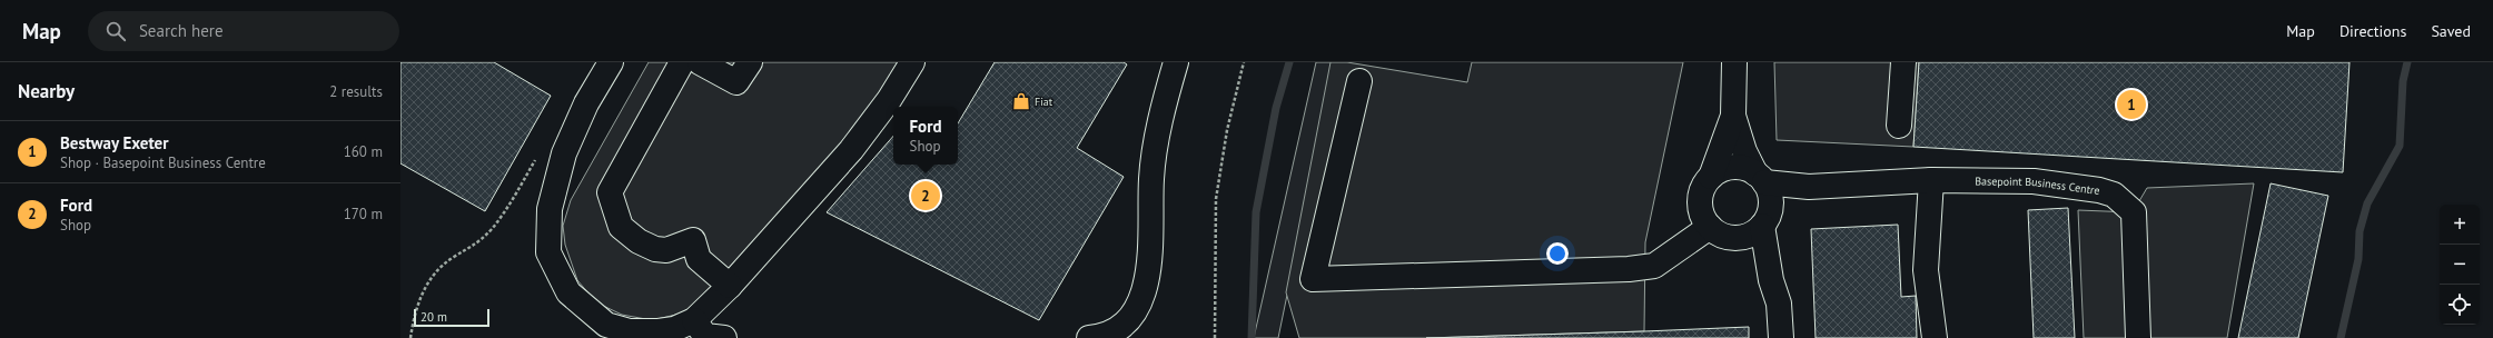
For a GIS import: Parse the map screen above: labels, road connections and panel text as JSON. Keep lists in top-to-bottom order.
{
  "streets": {
    "street": ["Basepoint Business Centre"]
  },
  "places": {
    "shop": ["Fiat"]
  },
  "scale_bar": "20 m",
  "page": {
    "header": "Map",
    "search": "Search here",
    "nav": ["Map", "Directions", "Saved"],
    "heading": ["Nearby", "2 results"],
    "pins": ["1", "2"],
    "popup": ["Ford", "Shop"],
    "list": [
      {
        "mark": "1",
        "name": "Bestway Exeter",
        "note": "Shop · Basepoint Business Centre",
        "value": "160 m"
      },
      {
        "mark": "2",
        "name": "Ford",
        "note": "Shop",
        "value": "170 m"
      }
    ],
    "map_buttons": ["+", "−"],
    "scale": "20 m"
  }
}
